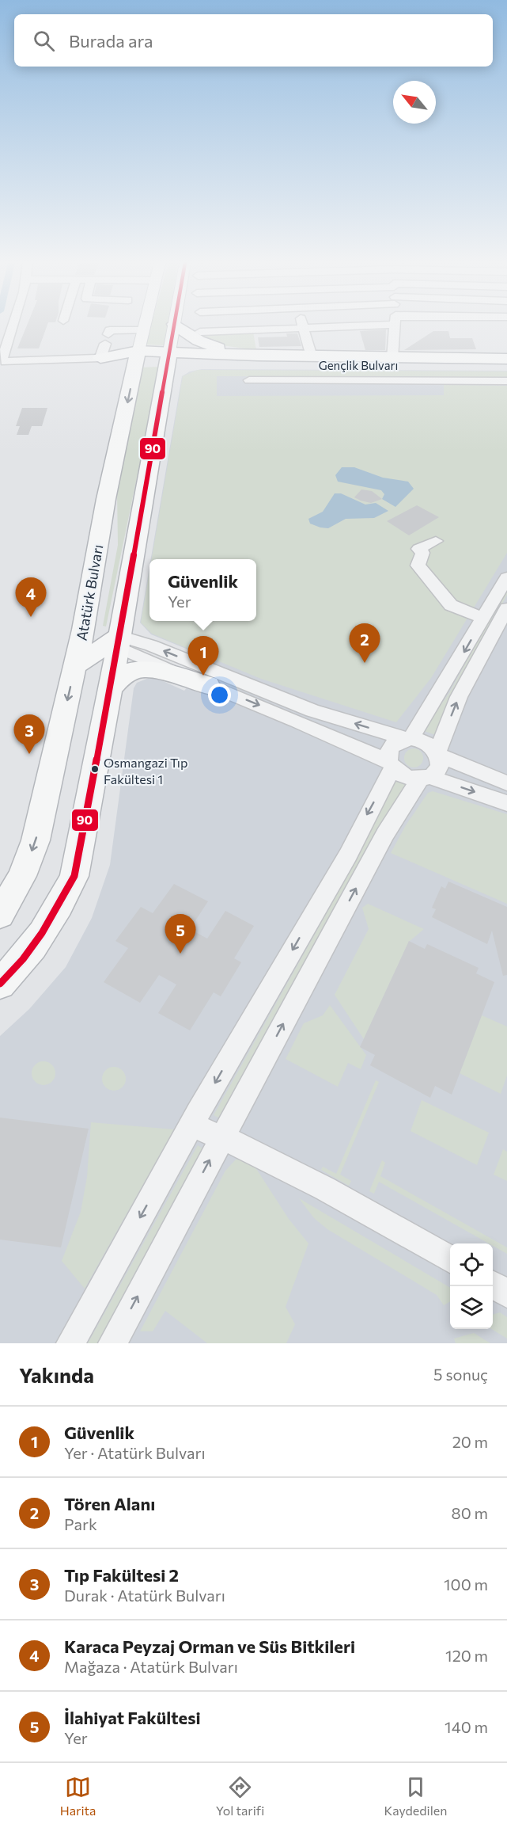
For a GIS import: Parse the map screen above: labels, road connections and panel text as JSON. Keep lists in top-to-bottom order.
{
  "streets": {
    "highway": ["Gençlik Bulvarı", "Atatürk Bulvarı"]
  },
  "one_way": ["Atatürk Bulvarı"],
  "places": ["Osmangazi Tıp Fakültesi 1"],
  "lines": ["transit line 90"],
  "north": "top left",
  "page": {
    "search": "Burada ara",
    "popup": ["Güvenlik", "Yer"],
    "pins": [
      "4",
      "2",
      "1",
      "3",
      "5"
    ],
    "heading": ["Yakında", "5 sonuç"],
    "list": [
      {
        "mark": "1",
        "name": "Güvenlik",
        "note": "Yer · Atatürk Bulvarı",
        "value": "20 m"
      },
      {
        "mark": "2",
        "name": "Tören Alanı",
        "note": "Park",
        "value": "80 m"
      },
      {
        "mark": "3",
        "name": "Tıp Fakültesi 2",
        "note": "Durak · Atatürk Bulvarı",
        "value": "100 m"
      },
      {
        "mark": "4",
        "name": "Karaca Peyzaj Orman ve Süs Bitkileri",
        "note": "Mağaza · Atatürk Bulvarı",
        "value": "120 m"
      },
      {
        "mark": "5",
        "name": "İlahiyat Fakültesi",
        "note": "Yer",
        "value": "140 m"
      }
    ],
    "nav": ["Harita", "Yol tarifi", "Kaydedilen"]
  }
}
